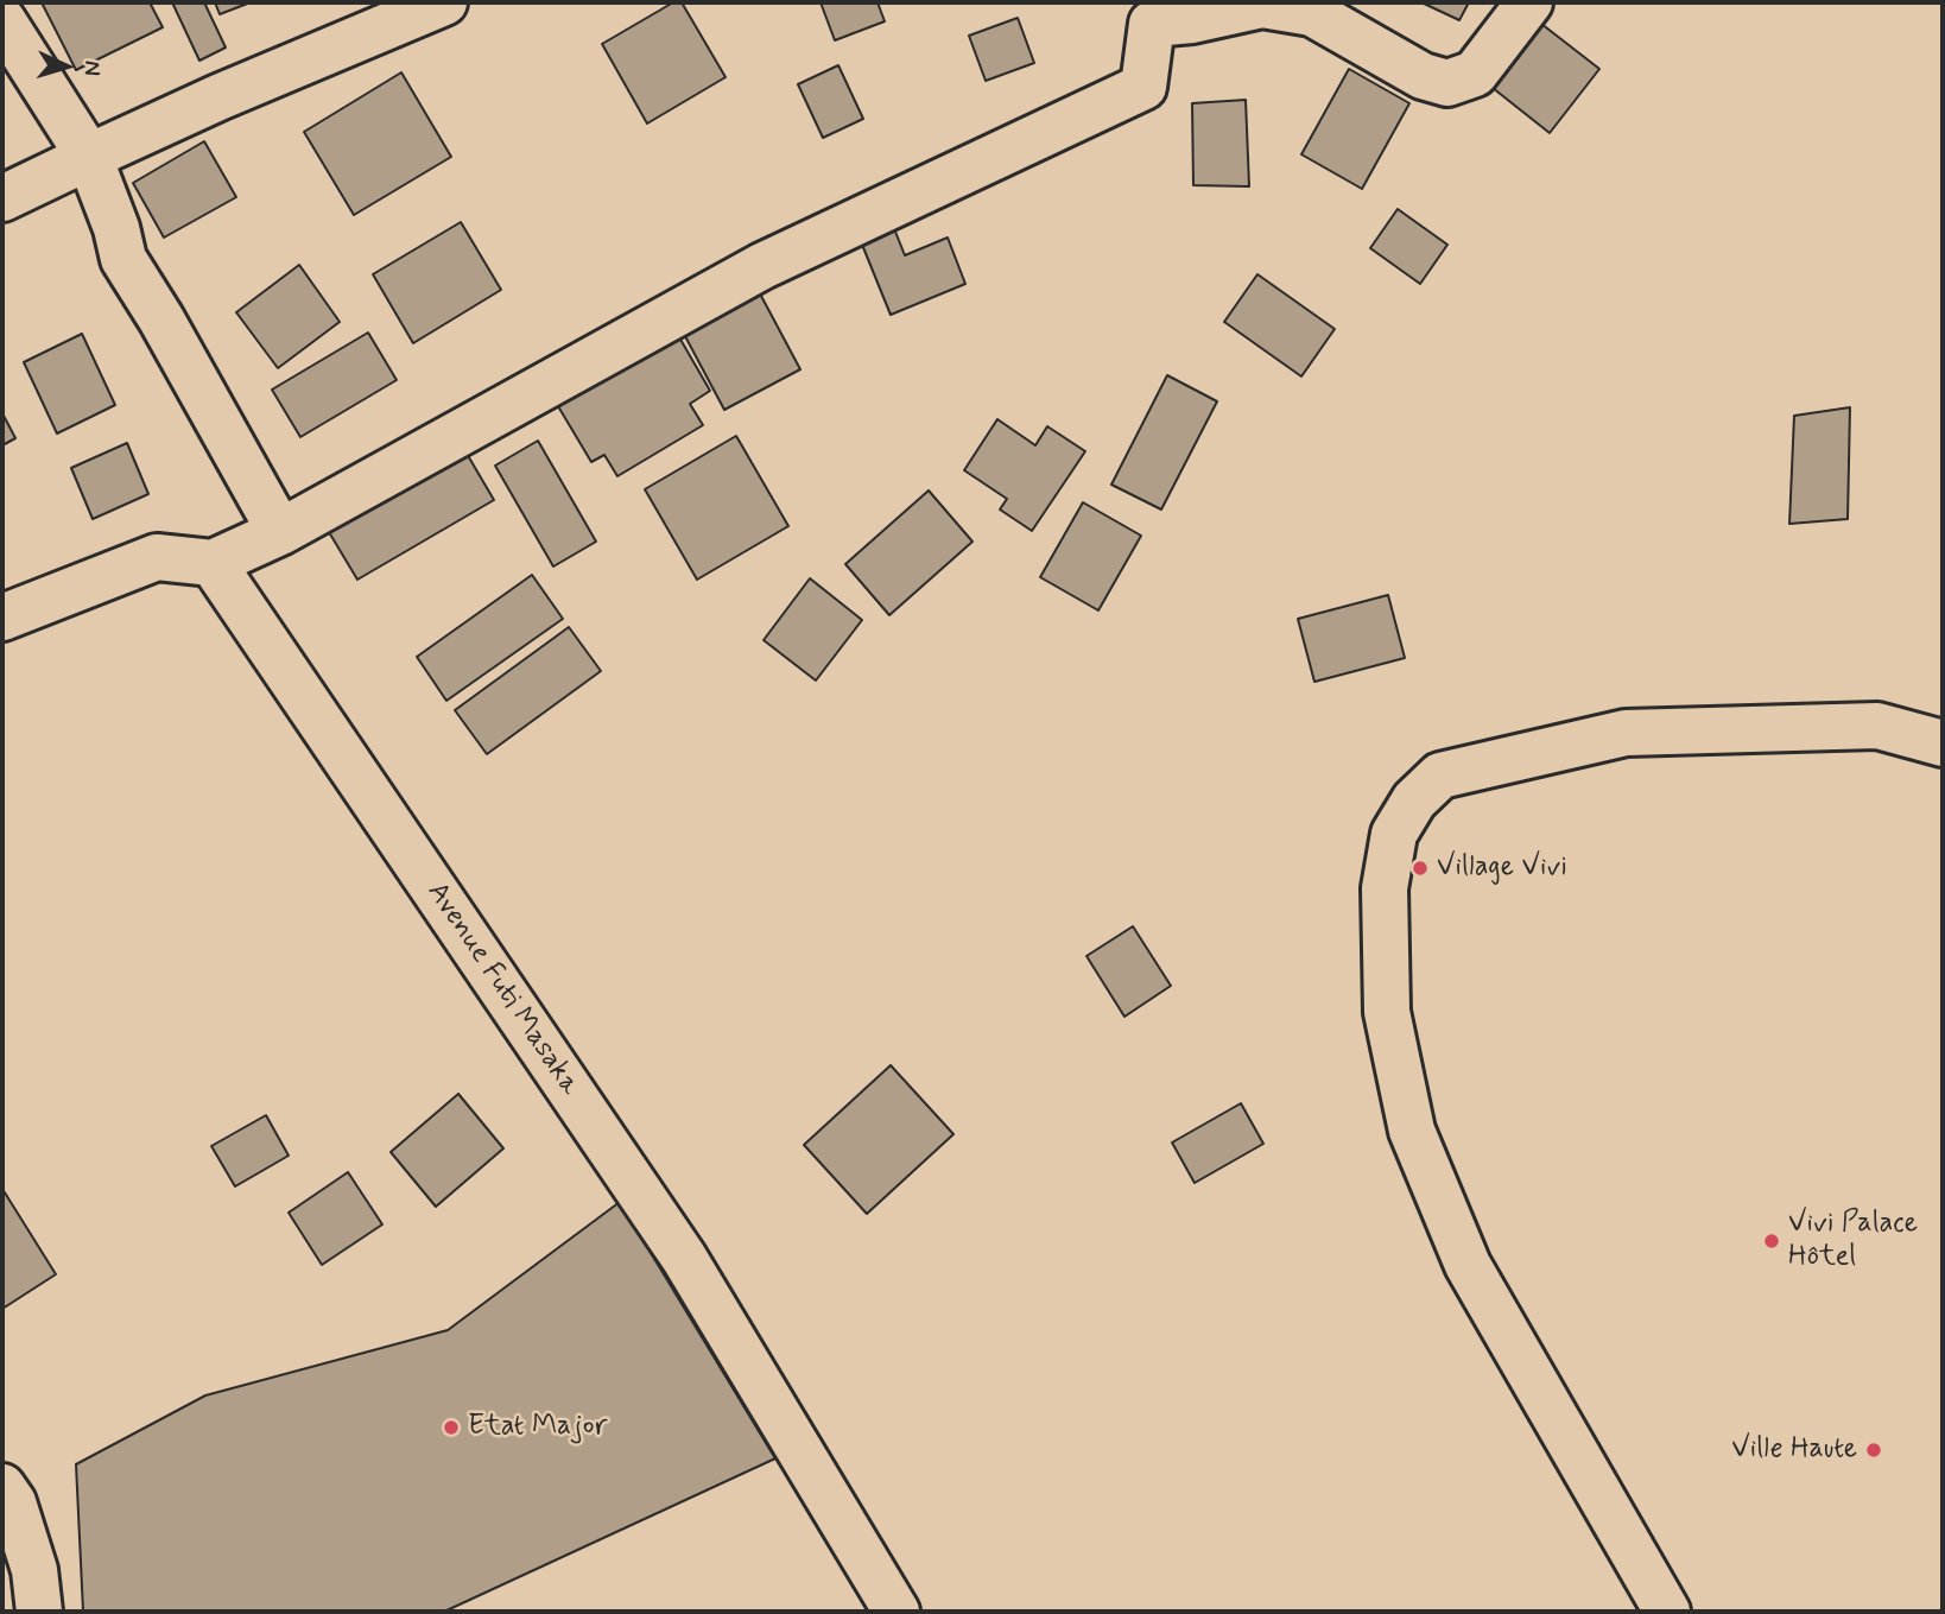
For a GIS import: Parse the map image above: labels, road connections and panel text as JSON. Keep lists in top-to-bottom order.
{
  "streets": {
    "street": ["Avenue Futi Masaka"]
  },
  "places": [
    "Village Vivi",
    "Vivi Palace Hôtel",
    "Etat Major",
    "Ville Haute"
  ],
  "north": "right"
}
